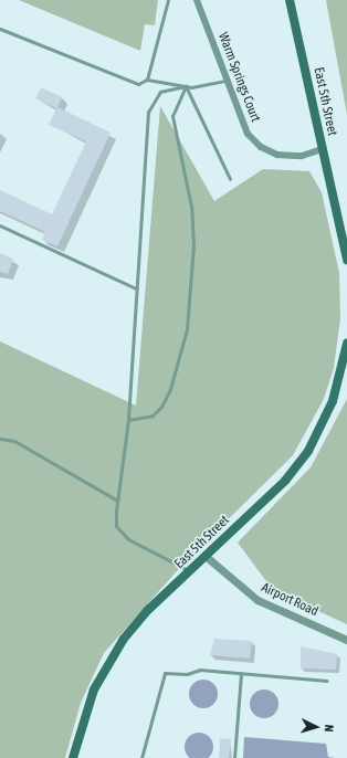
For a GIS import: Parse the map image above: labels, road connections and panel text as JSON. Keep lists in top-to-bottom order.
{
  "streets": {
    "main road": ["East 5th Street"],
    "street": ["Warm Springs Court", "Airport Road"]
  },
  "crossings": [
    ["Warm Springs Court", "East 5th Street"],
    ["East 5th Street", "Airport Road"]
  ],
  "north": "right"
}
